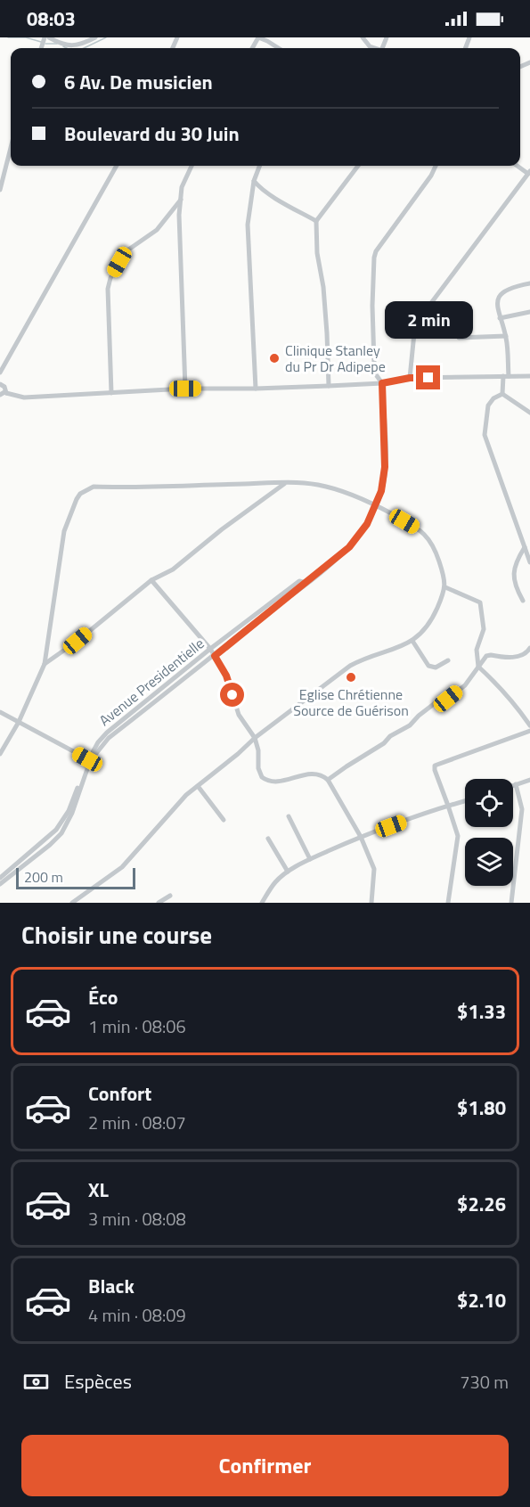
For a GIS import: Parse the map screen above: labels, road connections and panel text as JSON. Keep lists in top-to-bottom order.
{
  "streets": {
    "street": ["Avenue Presidentielle"]
  },
  "places": ["Clinique Stanley du Pr Dr Adipepe", "Eglise Chrétienne Source de Guérison"],
  "scale_bar": "200 m",
  "page": {
    "status": "08:03",
    "banner": ["6 Av. De musicien", "Boulevard du 30 Juin"],
    "bubble": "2 min",
    "scale": "200 m",
    "heading": "Choisir une course",
    "list": [
      {
        "name": "Éco",
        "note": "1 min · 08:06",
        "value": "$1.33"
      },
      {
        "name": "Confort",
        "note": "2 min · 08:07",
        "value": "$1.80"
      },
      {
        "name": "XL",
        "note": "3 min · 08:08",
        "value": "$2.26"
      },
      {
        "name": "Black",
        "note": "4 min · 08:09",
        "value": "$2.10"
      }
    ],
    "pay": ["Espèces", "730 m"],
    "buttons": "Confirmer"
  }
}
